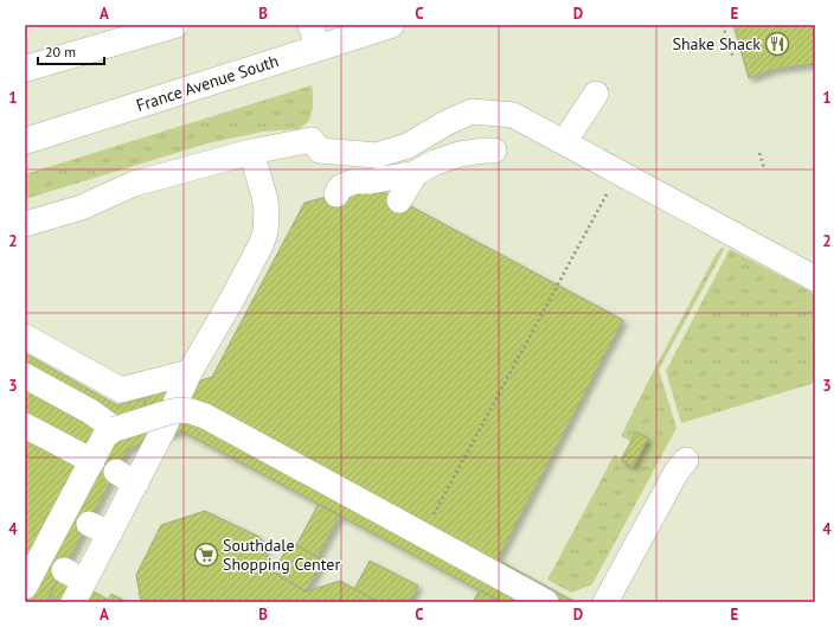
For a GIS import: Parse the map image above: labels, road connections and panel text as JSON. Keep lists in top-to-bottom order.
{
  "streets": {
    "main road": ["France Avenue South"]
  },
  "places": {
    "restaurant": ["Shake Shack"],
    "supermarket": ["Southdale Shopping Center"]
  },
  "scale_bar": "20 m",
  "grid": {
    "columns": [
      "A",
      "B",
      "C",
      "D",
      "E"
    ],
    "rows": [
      "1",
      "2",
      "3",
      "4"
    ]
  }
}
